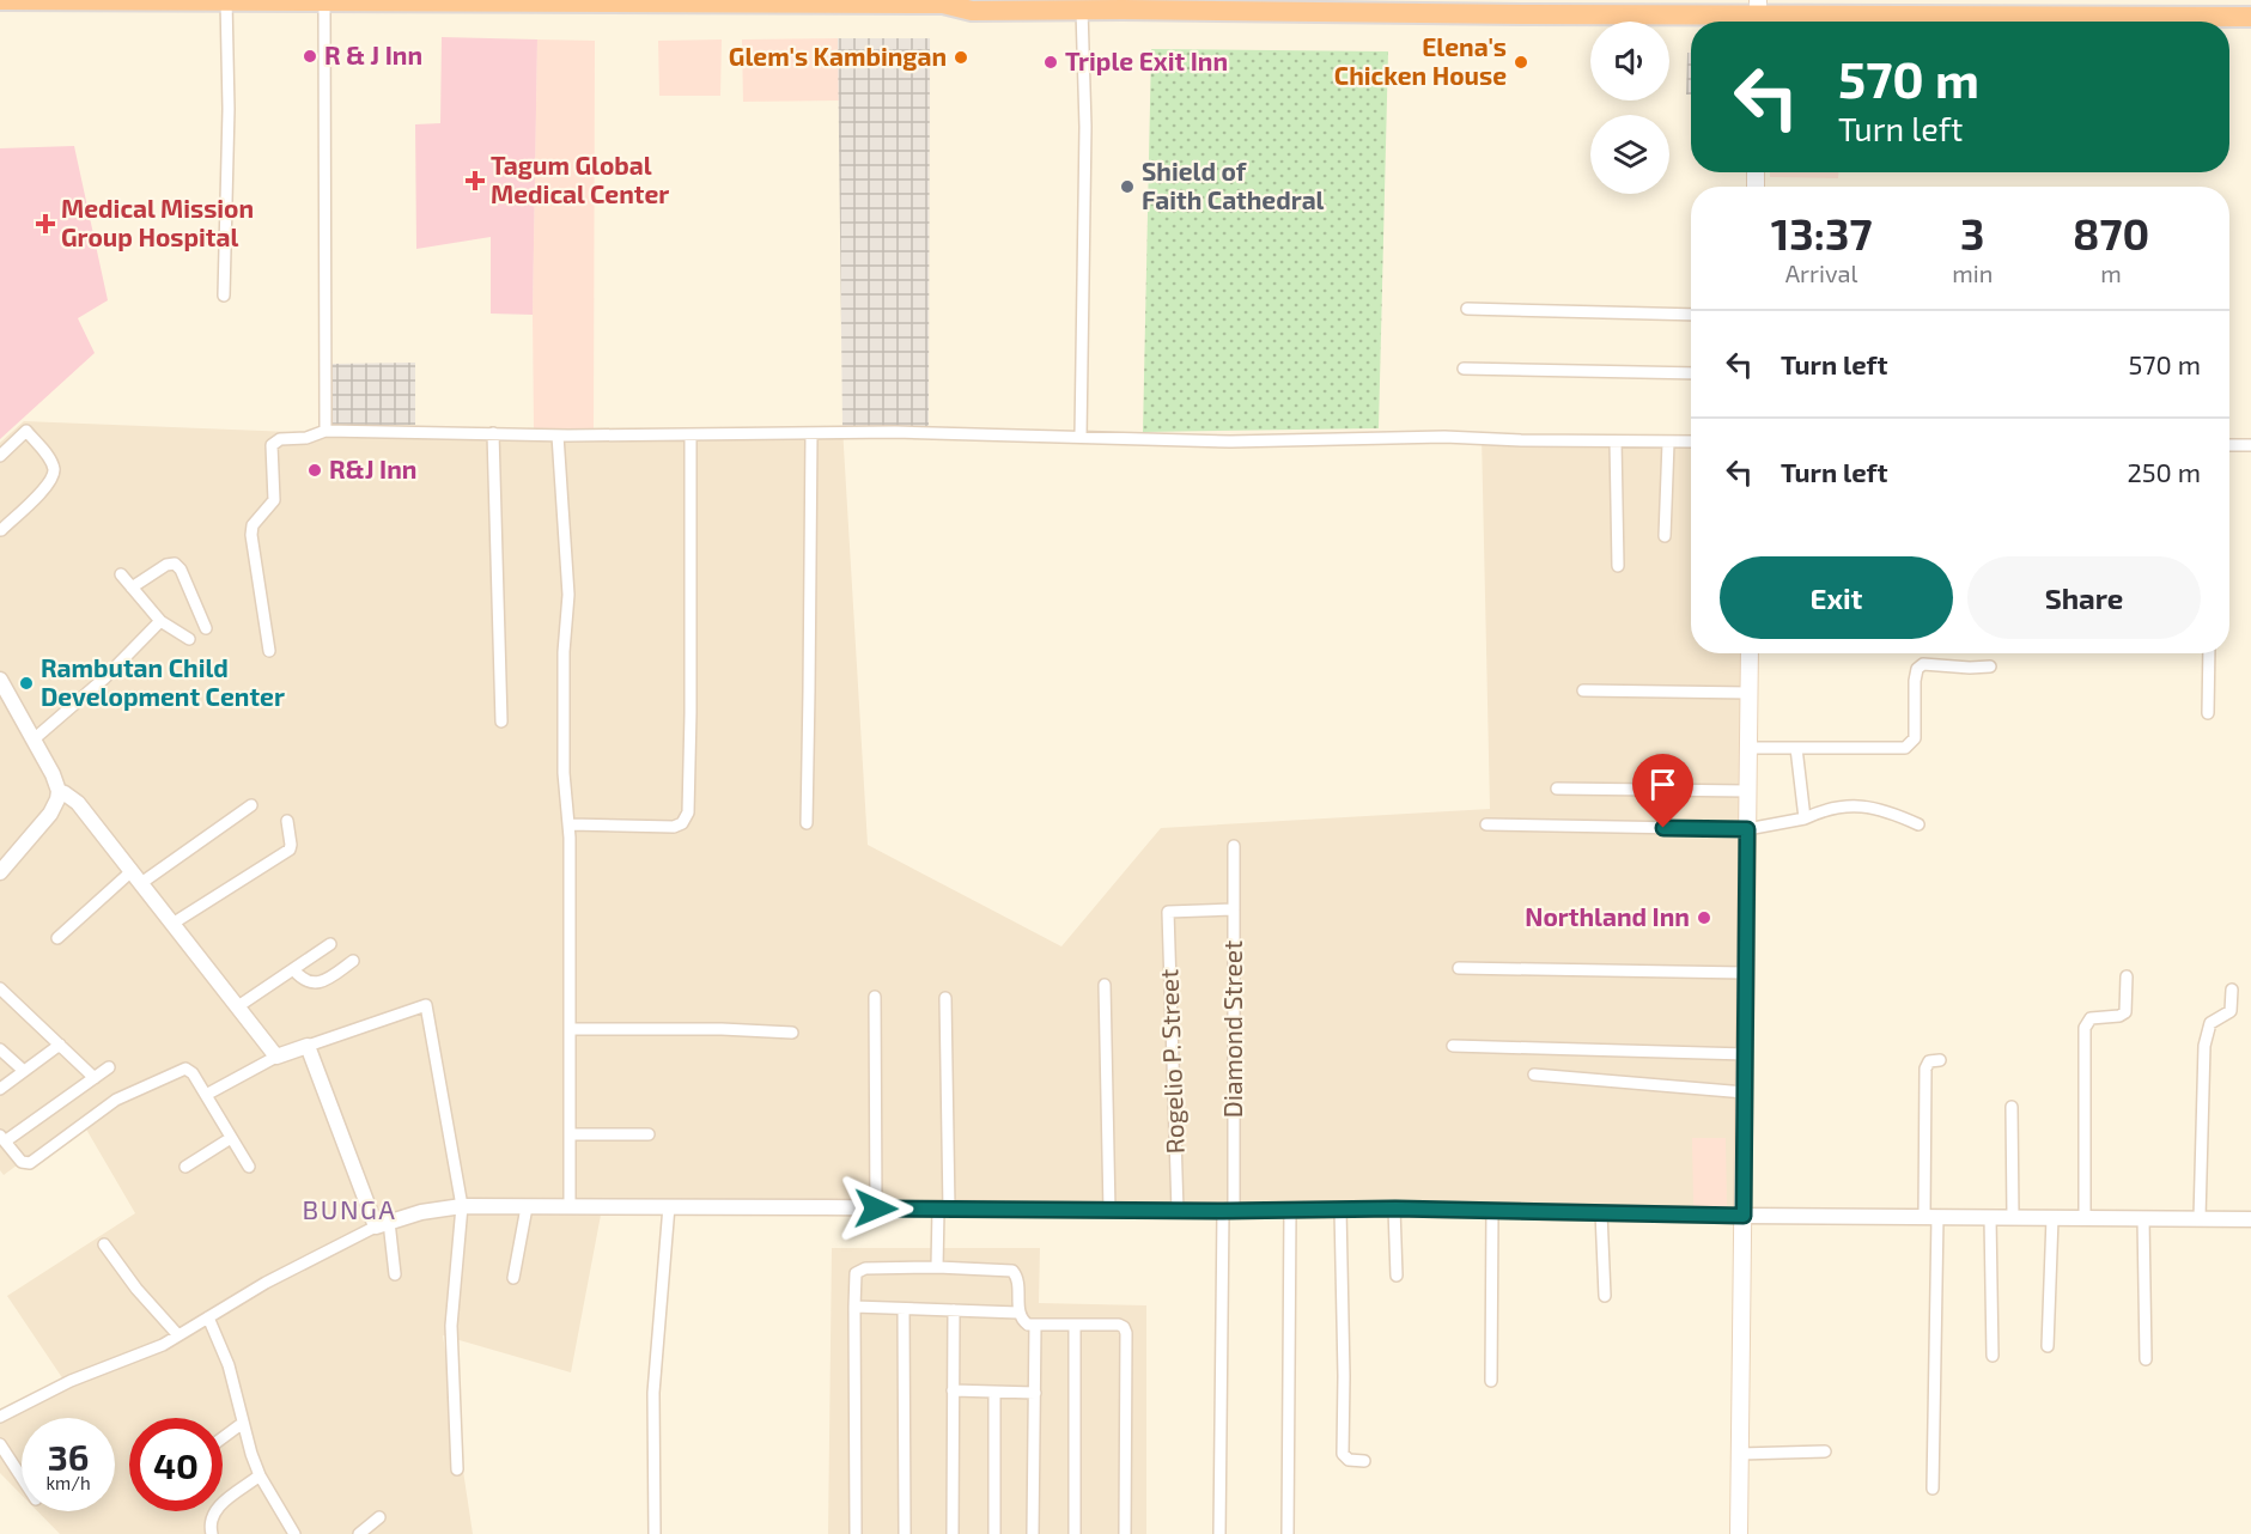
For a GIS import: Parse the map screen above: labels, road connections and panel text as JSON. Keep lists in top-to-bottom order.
{
  "streets": {
    "street": ["Diamond Street", "Rogelio P. Street"]
  },
  "crossings": [
    ["Diamond Street", "Rogelio P. Street"]
  ],
  "districts": ["BUNGA"],
  "places": {
    "other": [
      "R & J Inn",
      "Glem's Kambingan",
      "Triple Exit Inn",
      "Elena's Chicken House",
      "Shield of Faith Cathedral",
      "R&J Inn",
      "Rambutan Child Development Center",
      "Northland Inn"
    ],
    "health": ["Tagum Global Medical Center", "Medical Mission Group Hospital"]
  },
  "page": {
    "turn": ["570 m", "Turn left"],
    "eta": [
      "13:37",
      "Arrival",
      "3",
      "min",
      "870",
      "m"
    ],
    "list": [
      {
        "name": "Turn left",
        "value": "570 m"
      },
      {
        "name": "Turn left",
        "value": "250 m"
      }
    ],
    "buttons": ["Exit", "Share"],
    "speed": "36 km/h",
    "limit": "40"
  }
}
